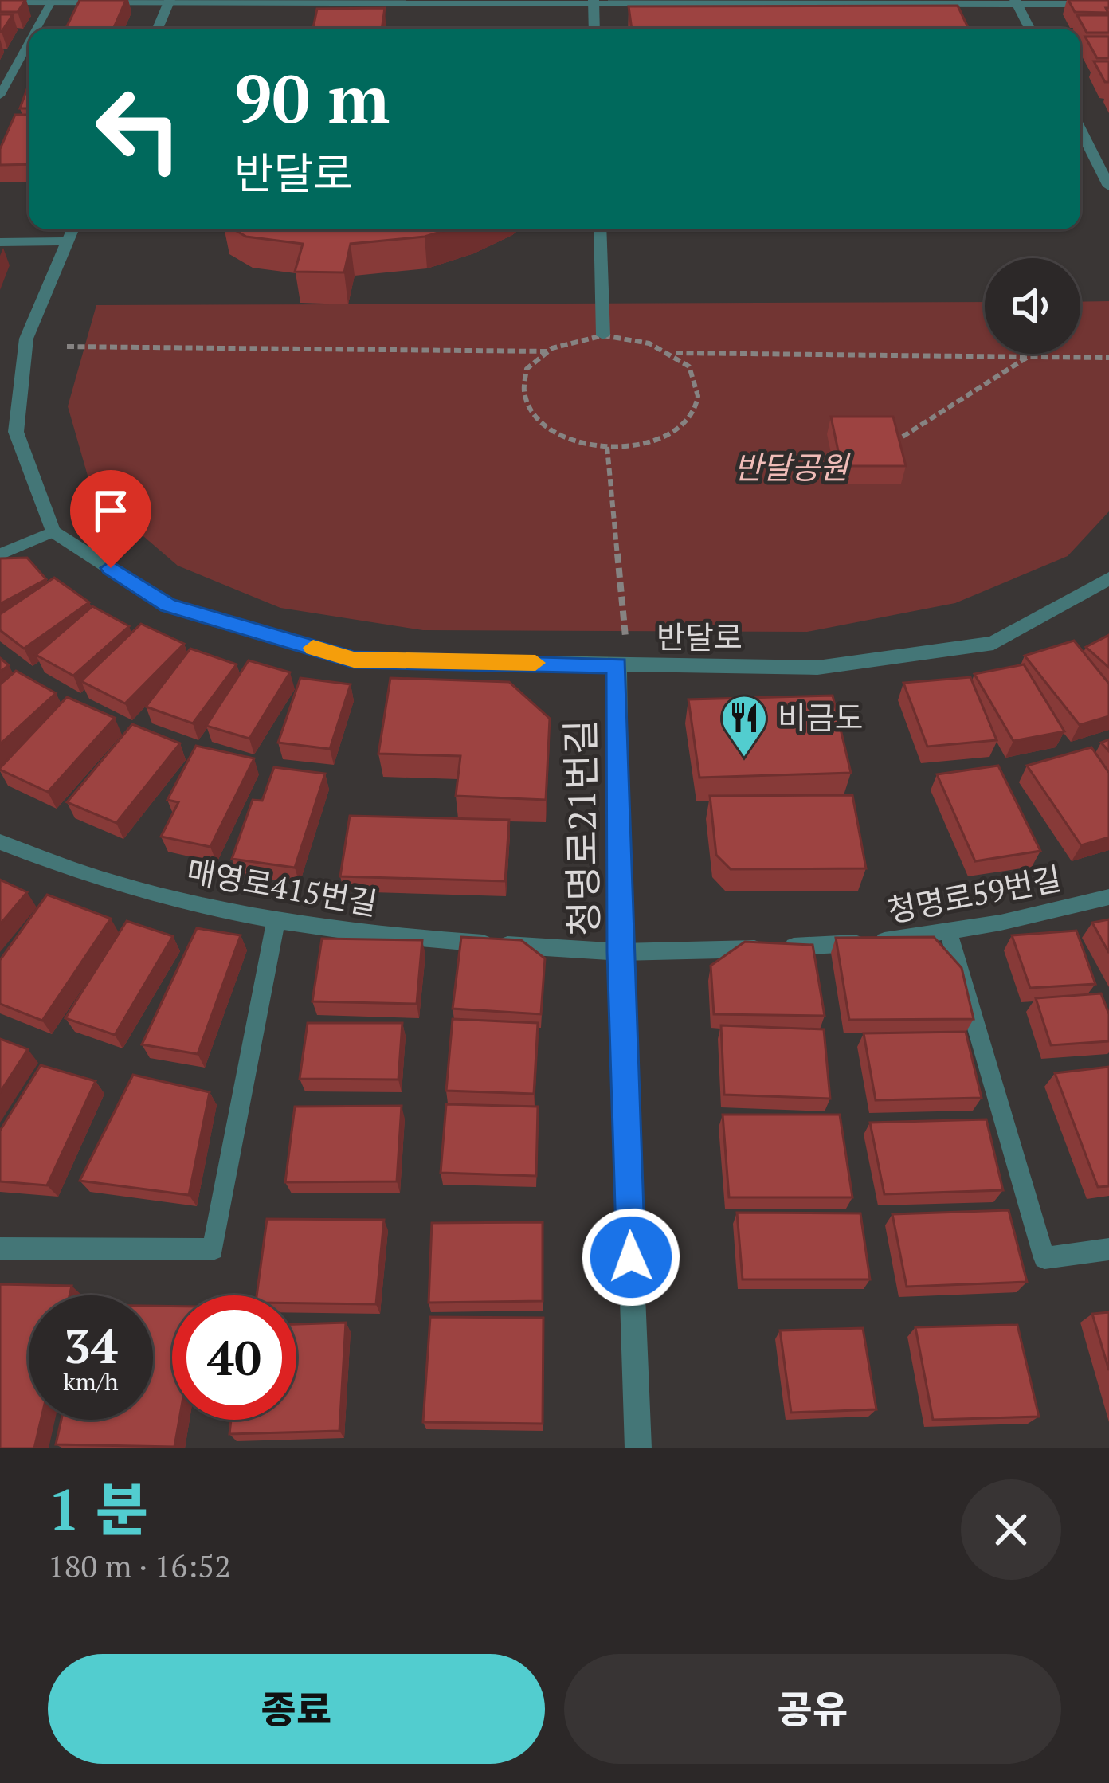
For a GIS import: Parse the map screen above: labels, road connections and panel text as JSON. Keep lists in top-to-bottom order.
{
  "streets": {
    "street": ["반달로", "청명로21번길"],
    "lane": ["매영로415번길", "청명로59번길"]
  },
  "crossings": [
    ["반달로", "청명로21번길"],
    ["청명로21번길", "매영로415번길"],
    ["청명로21번길", "청명로59번길"],
    ["매영로415번길", "청명로59번길"]
  ],
  "parks": ["반달공원"],
  "places": {
    "restaurant": ["비금도"]
  },
  "page": {
    "turn": ["90 m", "반달로"],
    "speed": "34 km/h",
    "limit": "40",
    "heading": ["1 분", "180 m · 16:52"],
    "buttons": ["종료", "공유"]
  }
}
